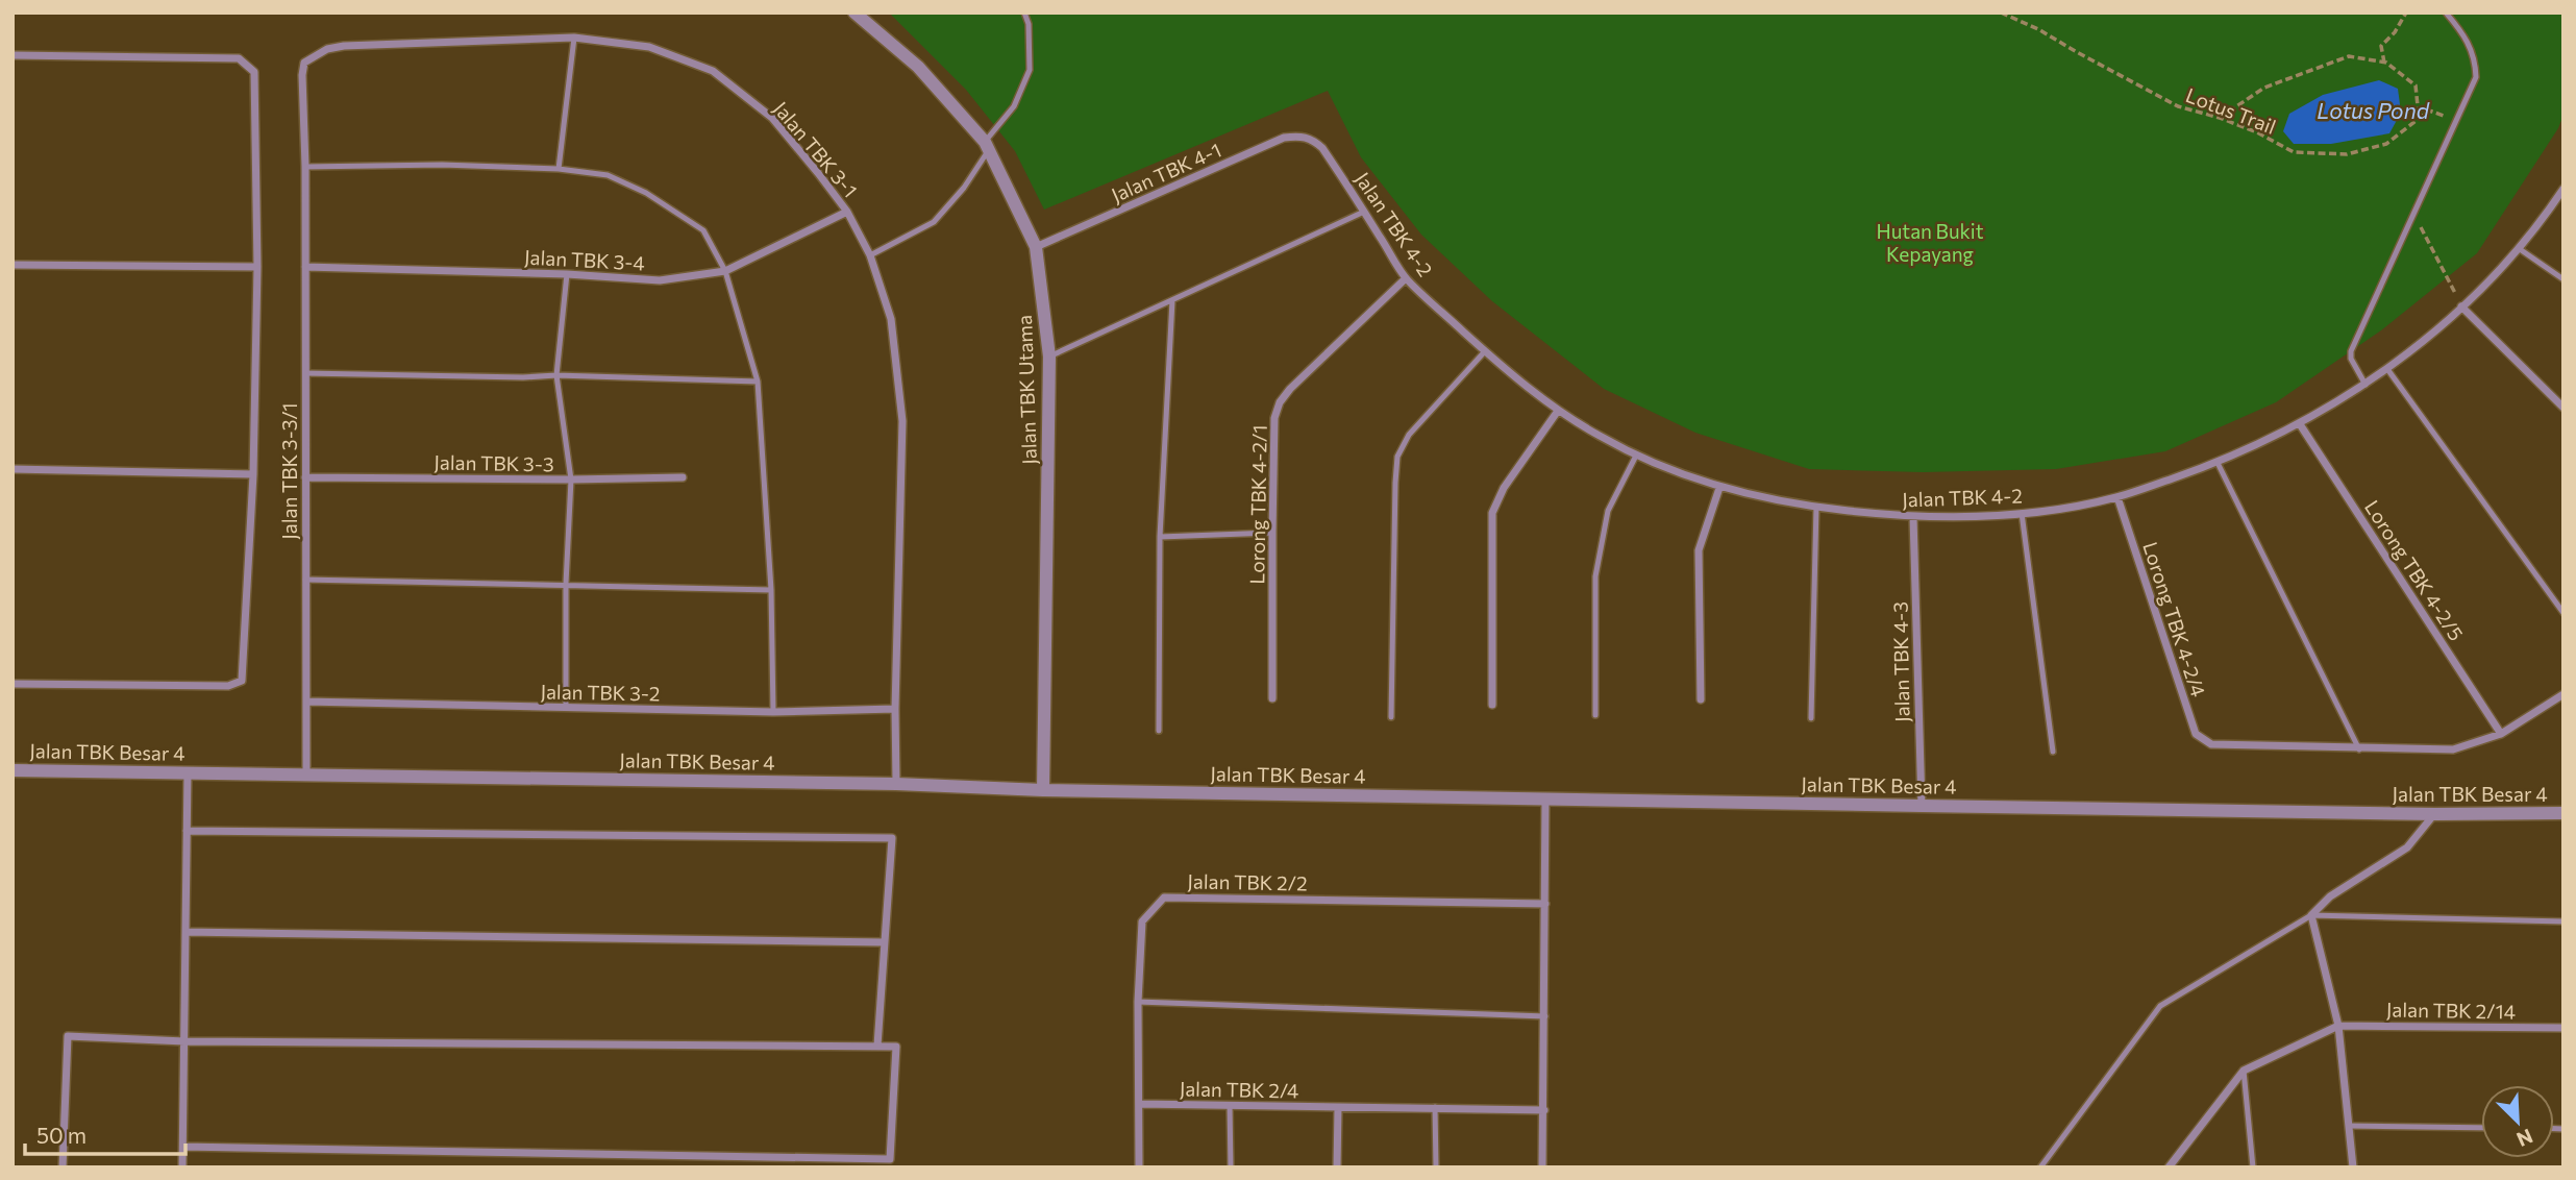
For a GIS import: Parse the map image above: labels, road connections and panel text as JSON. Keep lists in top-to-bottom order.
{
  "streets": {
    "street": [
      "Jalan TBK 3-1",
      "Jalan TBK 4-1",
      "Jalan TBK 4-2",
      "Jalan TBK 3-4",
      "Jalan TBK Utama",
      "Jalan TBK 3-3",
      "Jalan TBK 3-3/1",
      "Lorong TBK 4-2/1",
      "Lorong TBK 4-2/5",
      "Lorong TBK 4-2/4",
      "Jalan TBK 4-3",
      "Jalan TBK 3-2",
      "Jalan TBK Besar 4",
      "Jalan TBK 2/2",
      "Jalan TBK 2/14",
      "Jalan TBK 2/4"
    ],
    "path": ["Lotus Trail"]
  },
  "crossings": [
    ["Jalan TBK 3-1", "Jalan TBK 3-4"],
    ["Jalan TBK 3-1", "Jalan TBK 3-3/1"],
    ["Jalan TBK 3-1", "Jalan TBK 3-2"],
    ["Jalan TBK 3-1", "Jalan TBK Besar 4"],
    ["Jalan TBK 4-1", "Jalan TBK 4-2"],
    ["Jalan TBK 4-1", "Jalan TBK Utama"],
    ["Jalan TBK 4-2", "Lorong TBK 4-2/1"],
    ["Jalan TBK 4-2", "Lorong TBK 4-2/5"],
    ["Jalan TBK 4-2", "Lorong TBK 4-2/4"],
    ["Jalan TBK 4-2", "Jalan TBK 4-3"],
    ["Jalan TBK 3-4", "Jalan TBK 3-3/1"],
    ["Jalan TBK Utama", "Jalan TBK Besar 4"],
    ["Jalan TBK 3-3", "Jalan TBK 3-3/1"],
    ["Jalan TBK 3-3/1", "Jalan TBK 3-2"],
    ["Jalan TBK 3-3/1", "Jalan TBK Besar 4"],
    ["Jalan TBK 4-3", "Jalan TBK Besar 4"],
    ["Jalan TBK 2/2", "Jalan TBK 2/4"]
  ],
  "water": ["Lotus Pond"],
  "parks": ["Hutan Bukit Kepayang"],
  "scale_bar": "50 m",
  "north": "bottom right"
}
